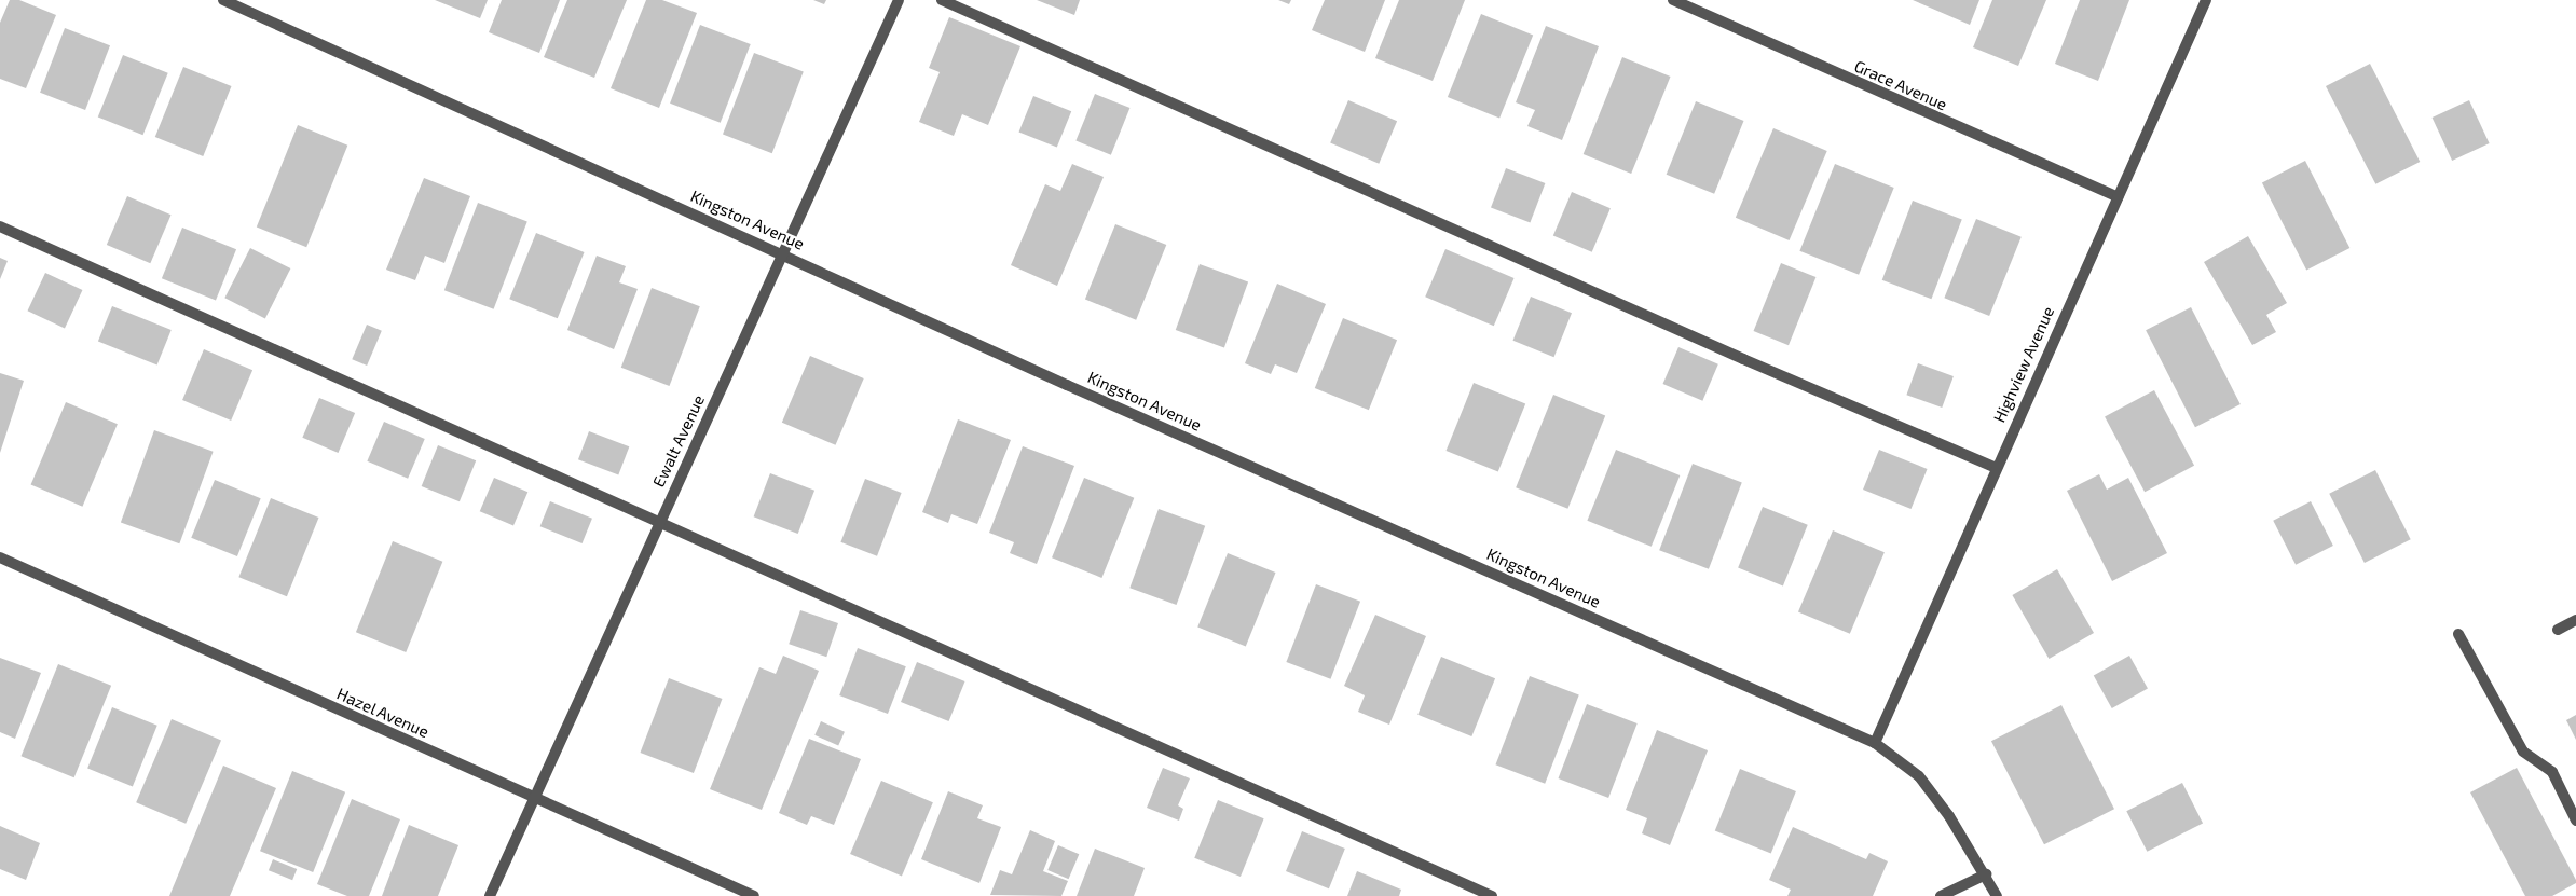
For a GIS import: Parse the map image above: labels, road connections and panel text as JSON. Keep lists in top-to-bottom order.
{
  "streets": {
    "street": [
      "Grace Avenue",
      "Kingston Avenue",
      "Highview Avenue",
      "Ewalt Avenue",
      "Hazel Avenue"
    ]
  },
  "crossings": [
    ["Grace Avenue", "Highview Avenue"],
    ["Kingston Avenue", "Highview Avenue"],
    ["Kingston Avenue", "Ewalt Avenue"],
    ["Ewalt Avenue", "Hazel Avenue"]
  ]
}
